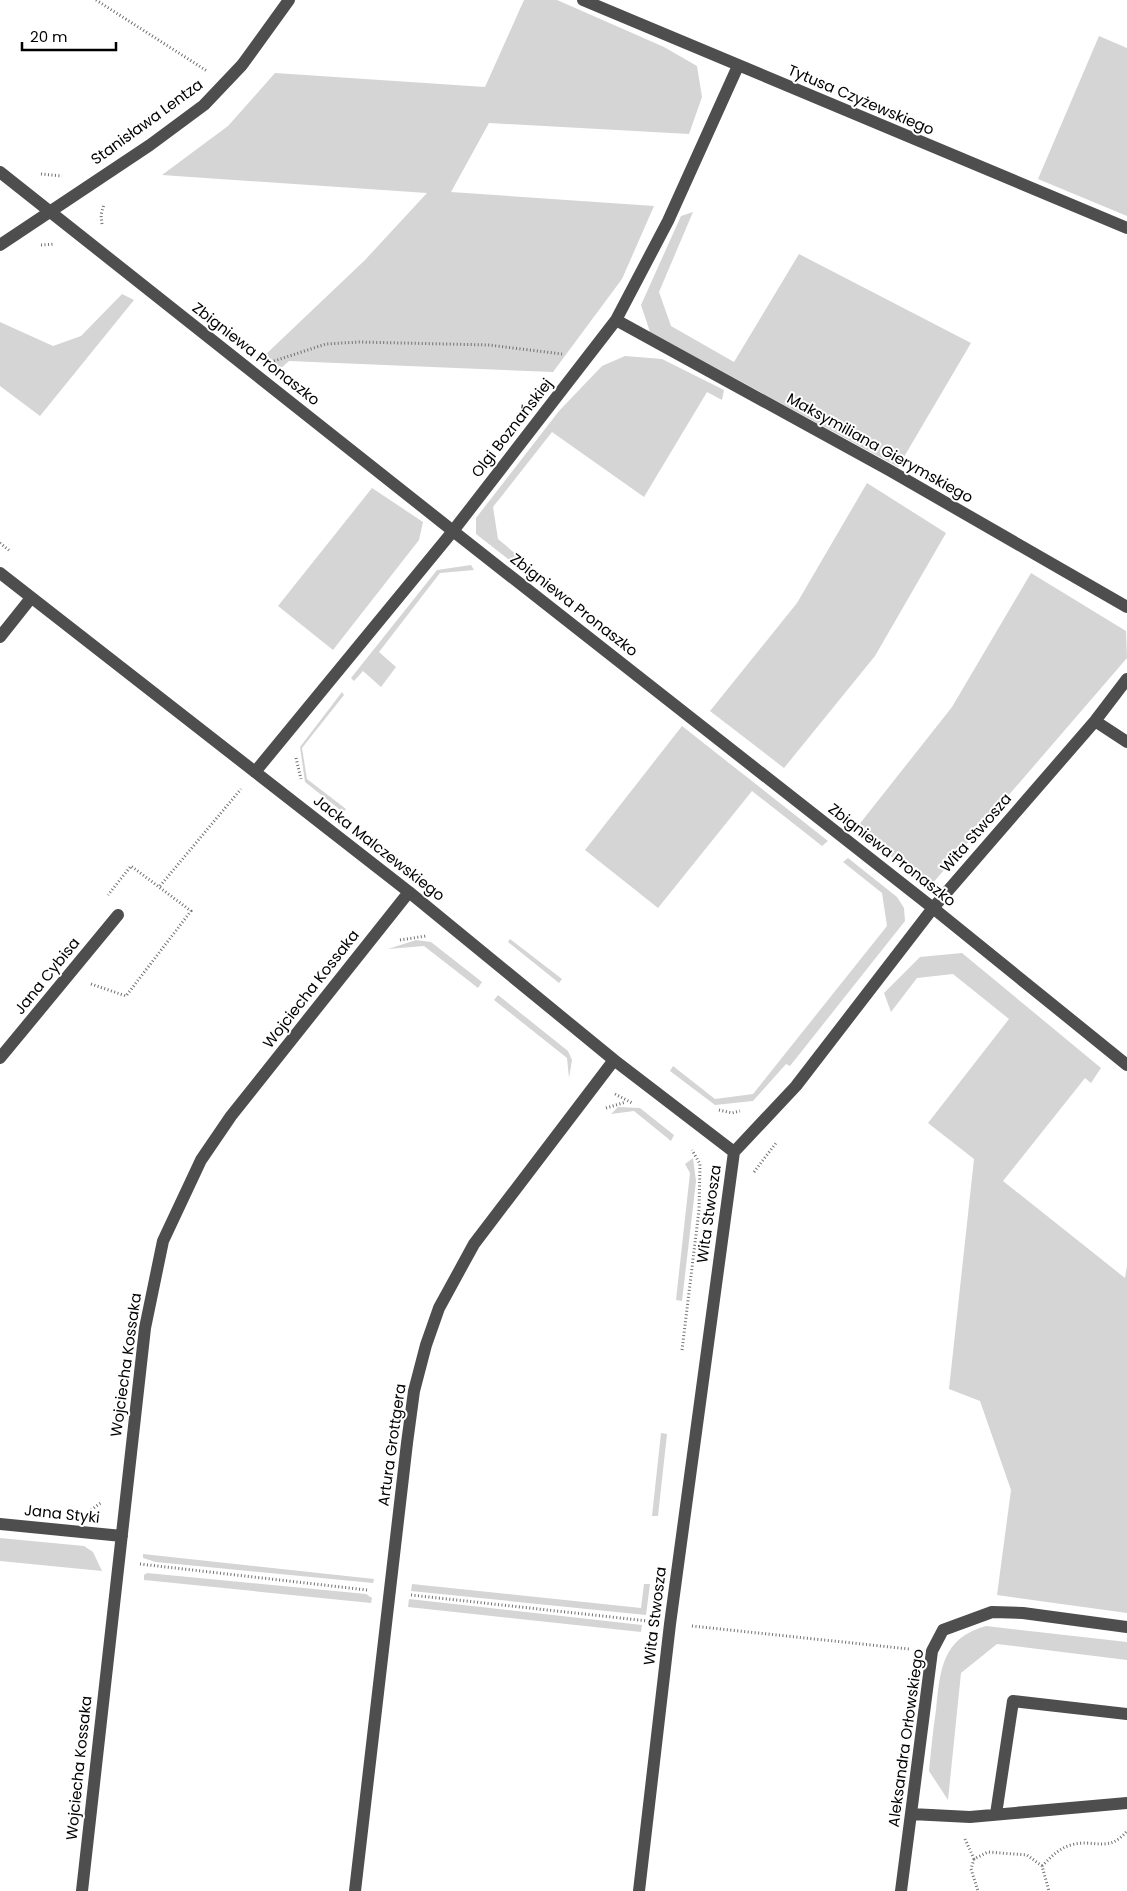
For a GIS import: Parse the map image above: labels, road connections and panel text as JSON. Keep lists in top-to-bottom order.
{
  "streets": {
    "street": [
      "Tytusa Czyżewskiego",
      "Stanisława Lentza",
      "Zbigniewa Pronaszko",
      "Olgi Boznańskiej",
      "Maksymiliana Gierymskiego",
      "Wita Stwosza",
      "Jacka Malczewskiego",
      "Jana Cybisa",
      "Wojciecha Kossaka",
      "Artura Grottgera",
      "Jana Styki",
      "Aleksandra Orłowskiego"
    ]
  },
  "crossings": [
    ["Tytusa Czyżewskiego", "Olgi Boznańskiej"],
    ["Stanisława Lentza", "Zbigniewa Pronaszko"],
    ["Zbigniewa Pronaszko", "Olgi Boznańskiej"],
    ["Zbigniewa Pronaszko", "Wita Stwosza"],
    ["Olgi Boznańskiej", "Maksymiliana Gierymskiego"],
    ["Olgi Boznańskiej", "Jacka Malczewskiego"],
    ["Wita Stwosza", "Jacka Malczewskiego"],
    ["Jacka Malczewskiego", "Wojciecha Kossaka"],
    ["Jacka Malczewskiego", "Artura Grottgera"],
    ["Wojciecha Kossaka", "Jana Styki"]
  ],
  "scale_bar": "20 m"
}
